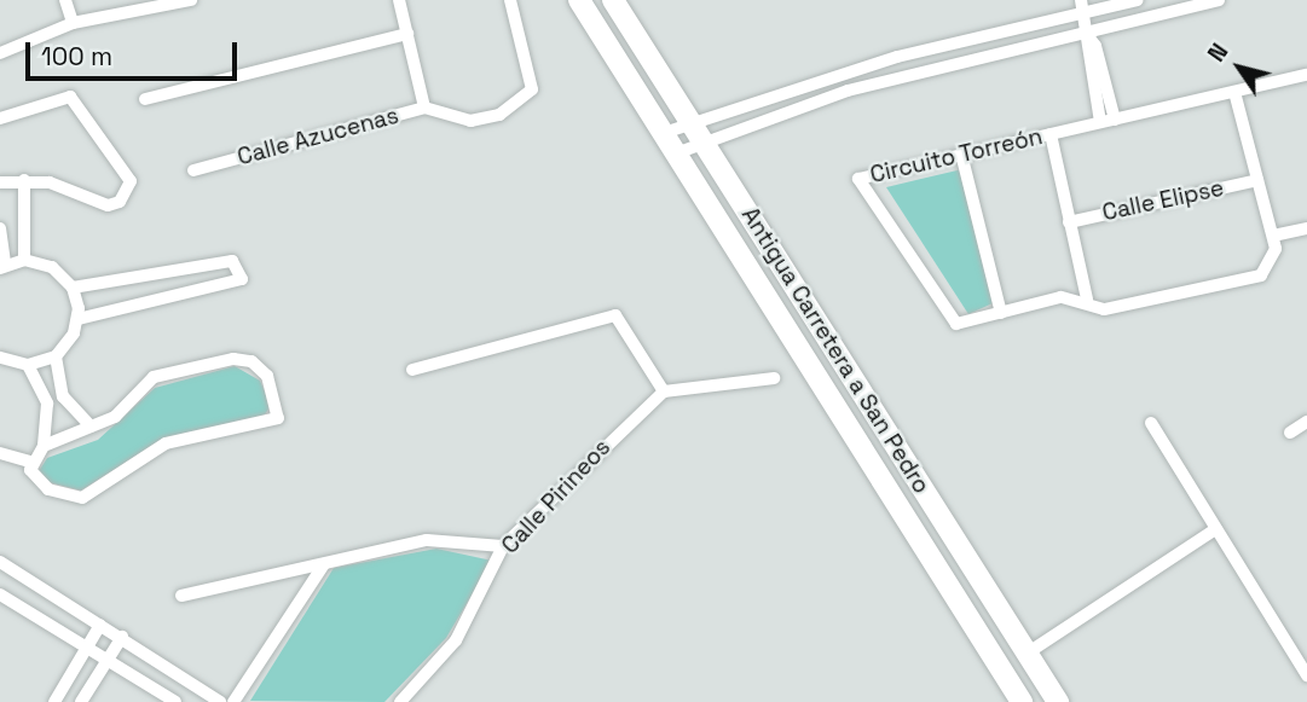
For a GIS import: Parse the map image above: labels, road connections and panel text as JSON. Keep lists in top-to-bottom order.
{
  "streets": {
    "main road": ["Antigua Carretera a San Pedro"],
    "street": [
      "Calle Azucenas",
      "Circuito Torreón",
      "Calle Elipse",
      "Calle Pirineos"
    ]
  },
  "scale_bar": "100 m",
  "north": "top left"
}
